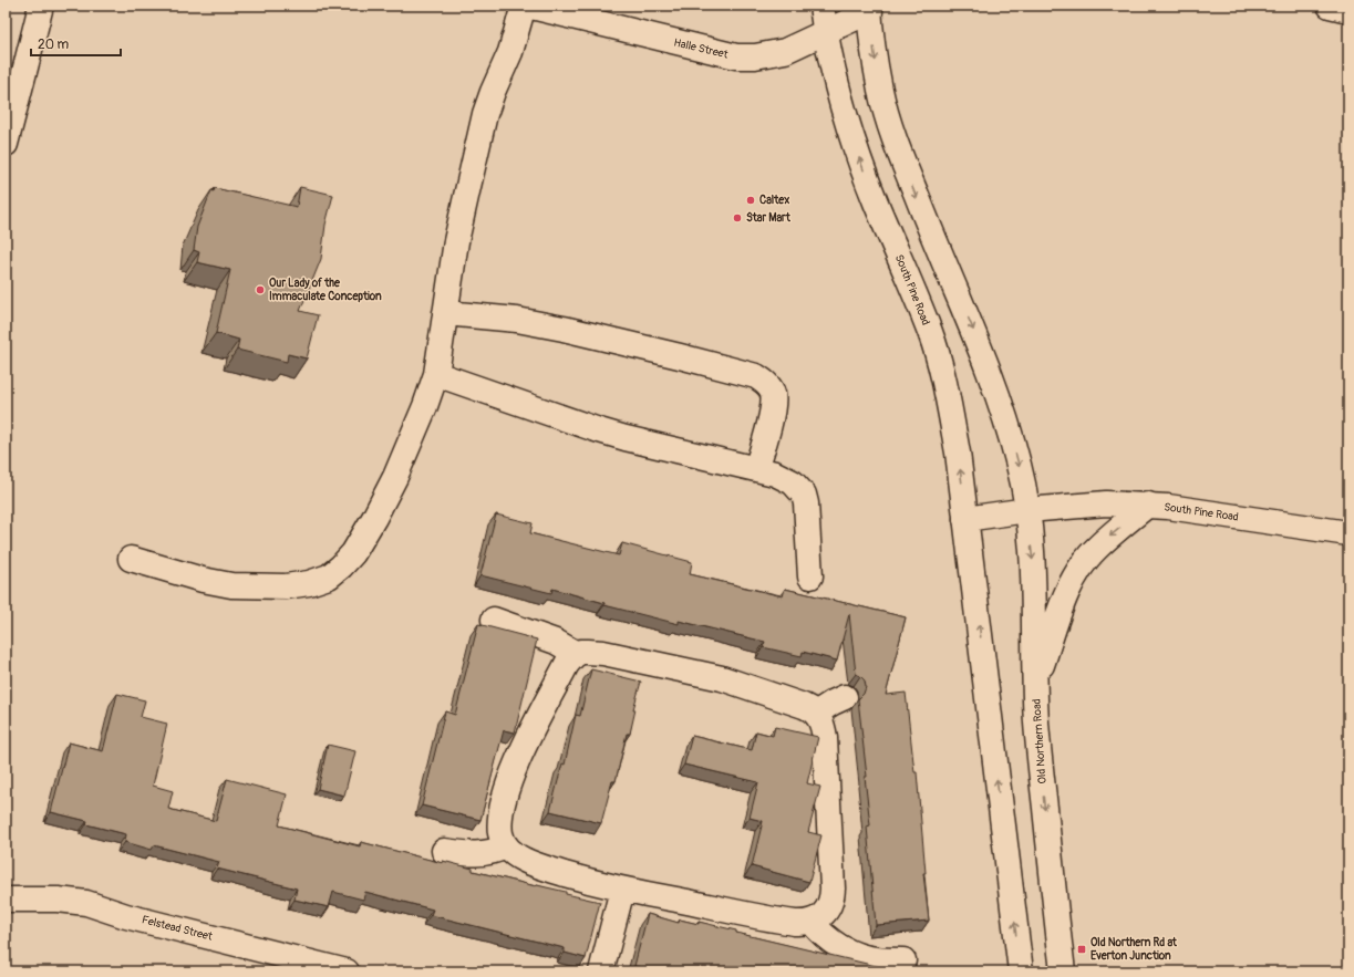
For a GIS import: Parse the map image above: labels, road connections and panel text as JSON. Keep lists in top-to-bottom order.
{
  "streets": {
    "main road": [
      "Halle Street",
      "South Pine Road",
      "Old Northern Road",
      "Felstead Street"
    ]
  },
  "crossings": [
    ["Halle Street", "South Pine Road"],
    ["South Pine Road", "Old Northern Road"]
  ],
  "places": {
    "other": ["Caltex", "Star Mart", "Our Lady of the Immaculate Conception"],
    "transit": ["Old Northern Rd at Everton Junction"]
  },
  "scale_bar": "20 m"
}
